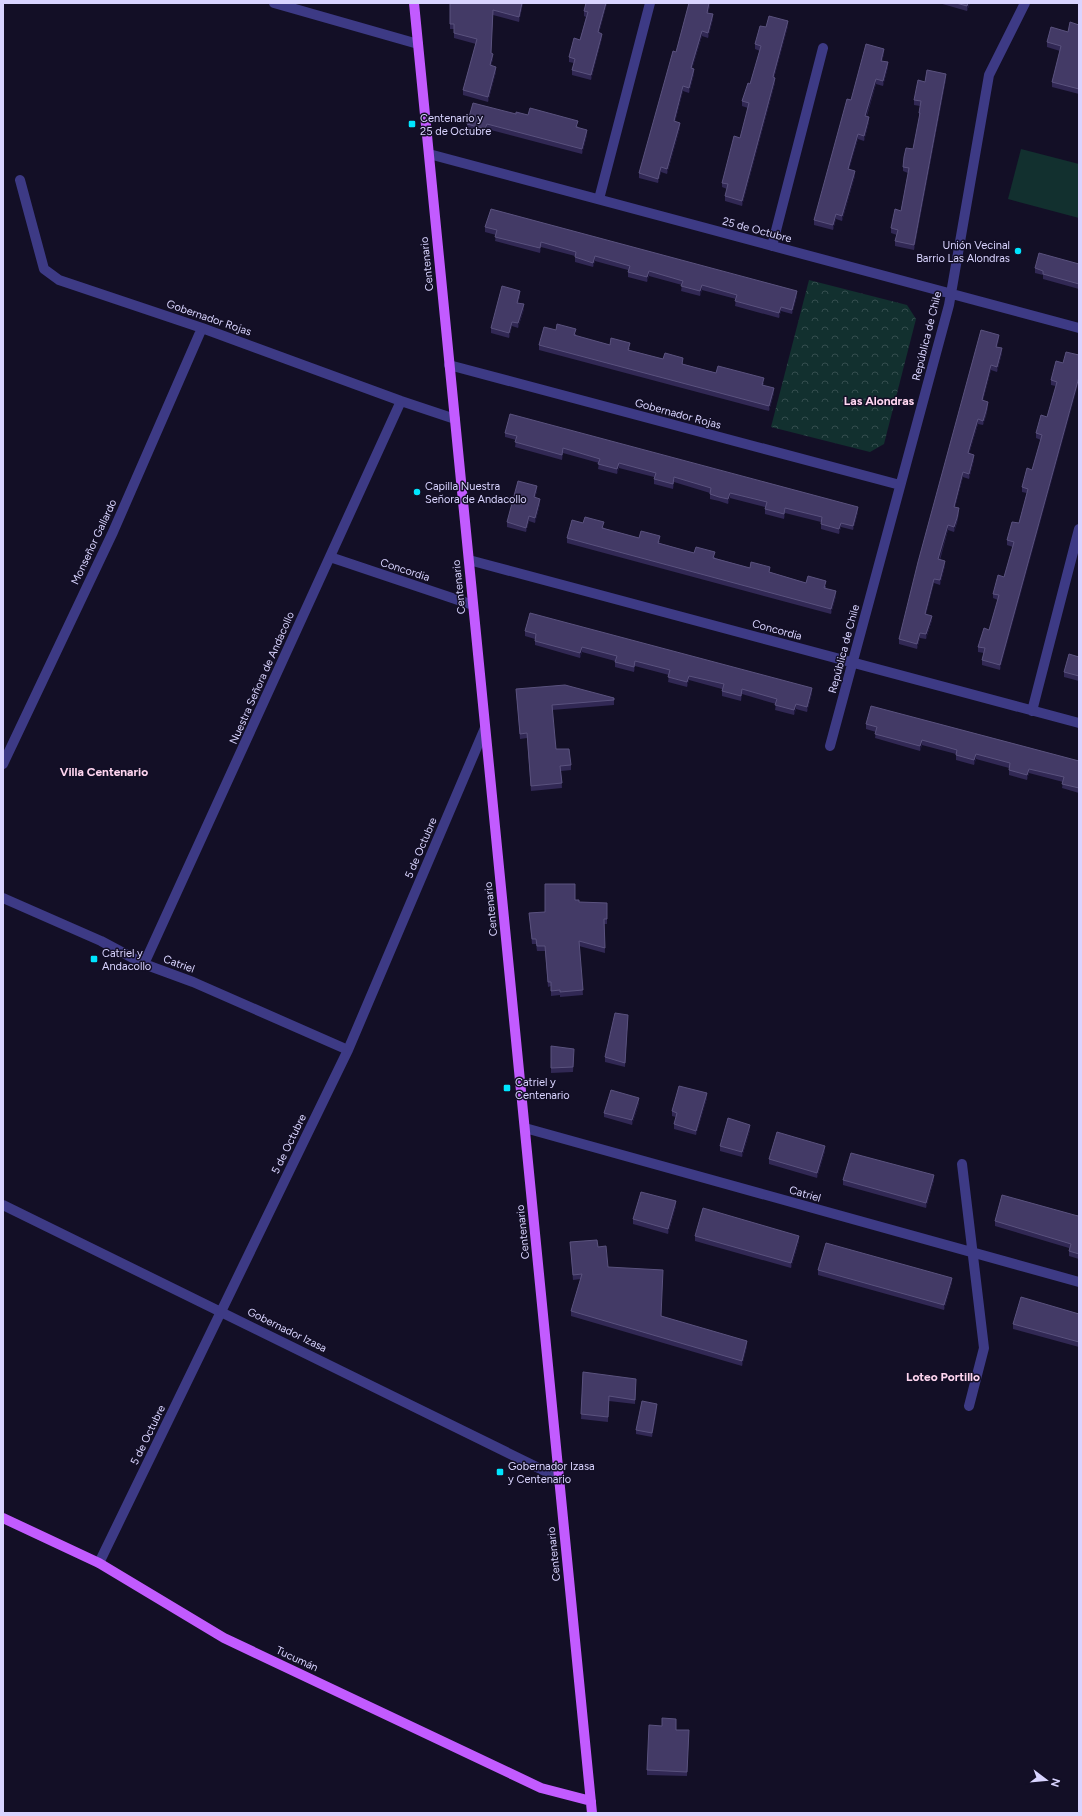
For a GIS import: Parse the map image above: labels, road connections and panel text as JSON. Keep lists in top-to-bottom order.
{
  "streets": {
    "main road": ["Centenario", "Tucumán"],
    "street": [
      "25 de Octubre",
      "Gobernador Rojas",
      "República de Chile",
      "Monseñor Gallardo",
      "Concordia",
      "Nuestra Señora de Andacollo",
      "5 de Octubre",
      "Catriel",
      "Gobernador Izasa"
    ]
  },
  "crossings": [
    ["25 de Octubre", "Centenario"],
    ["25 de Octubre", "República de Chile"],
    ["Centenario", "Gobernador Rojas"],
    ["Centenario", "Concordia"],
    ["Centenario", "5 de Octubre"],
    ["Centenario", "Catriel"],
    ["Centenario", "Gobernador Izasa"],
    ["Centenario", "Tucumán"],
    ["Gobernador Rojas", "República de Chile"],
    ["Gobernador Rojas", "Monseñor Gallardo"],
    ["Gobernador Rojas", "Nuestra Señora de Andacollo"],
    ["República de Chile", "Concordia"],
    ["Concordia", "Nuestra Señora de Andacollo"],
    ["Nuestra Señora de Andacollo", "Catriel"],
    ["5 de Octubre", "Catriel"],
    ["5 de Octubre", "Gobernador Izasa"],
    ["5 de Octubre", "Tucumán"]
  ],
  "districts": ["Las Alondras", "Villa Centenario", "Loteo Portillo"],
  "places": {
    "transit": [
      "Centenario y 25 de Octubre",
      "Catriel y Andacollo",
      "Catriel y Centenario",
      "Gobernador Izasa y Centenario"
    ],
    "other": ["Unión Vecinal Barrio Las Alondras", "Capilla Nuestra Señora de Andacollo"]
  },
  "north": "right"
}
